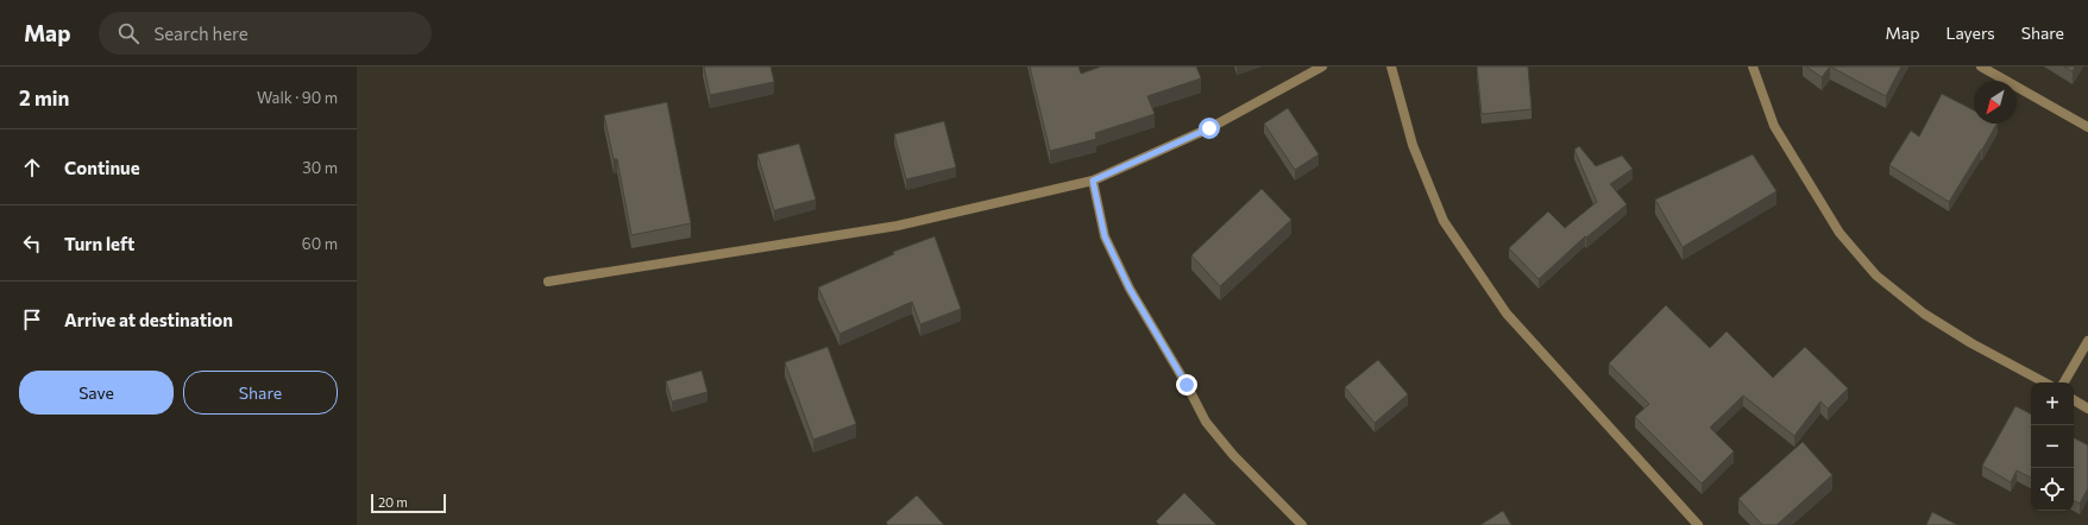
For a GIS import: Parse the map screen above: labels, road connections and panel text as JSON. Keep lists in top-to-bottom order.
{
  "scale_bar": "20 m",
  "north": "bottom left",
  "page": {
    "header": "Map",
    "search": "Search here",
    "nav": ["Map", "Layers", "Share"],
    "heading": ["2 min", "Walk · 90 m"],
    "list": [
      ["Continue", "30 m"],
      ["Turn left", "60 m"],
      "Arrive at destination"
    ],
    "buttons": ["Save", "Share"],
    "map_buttons": ["+", "−"],
    "scale": "20 m"
  }
}
